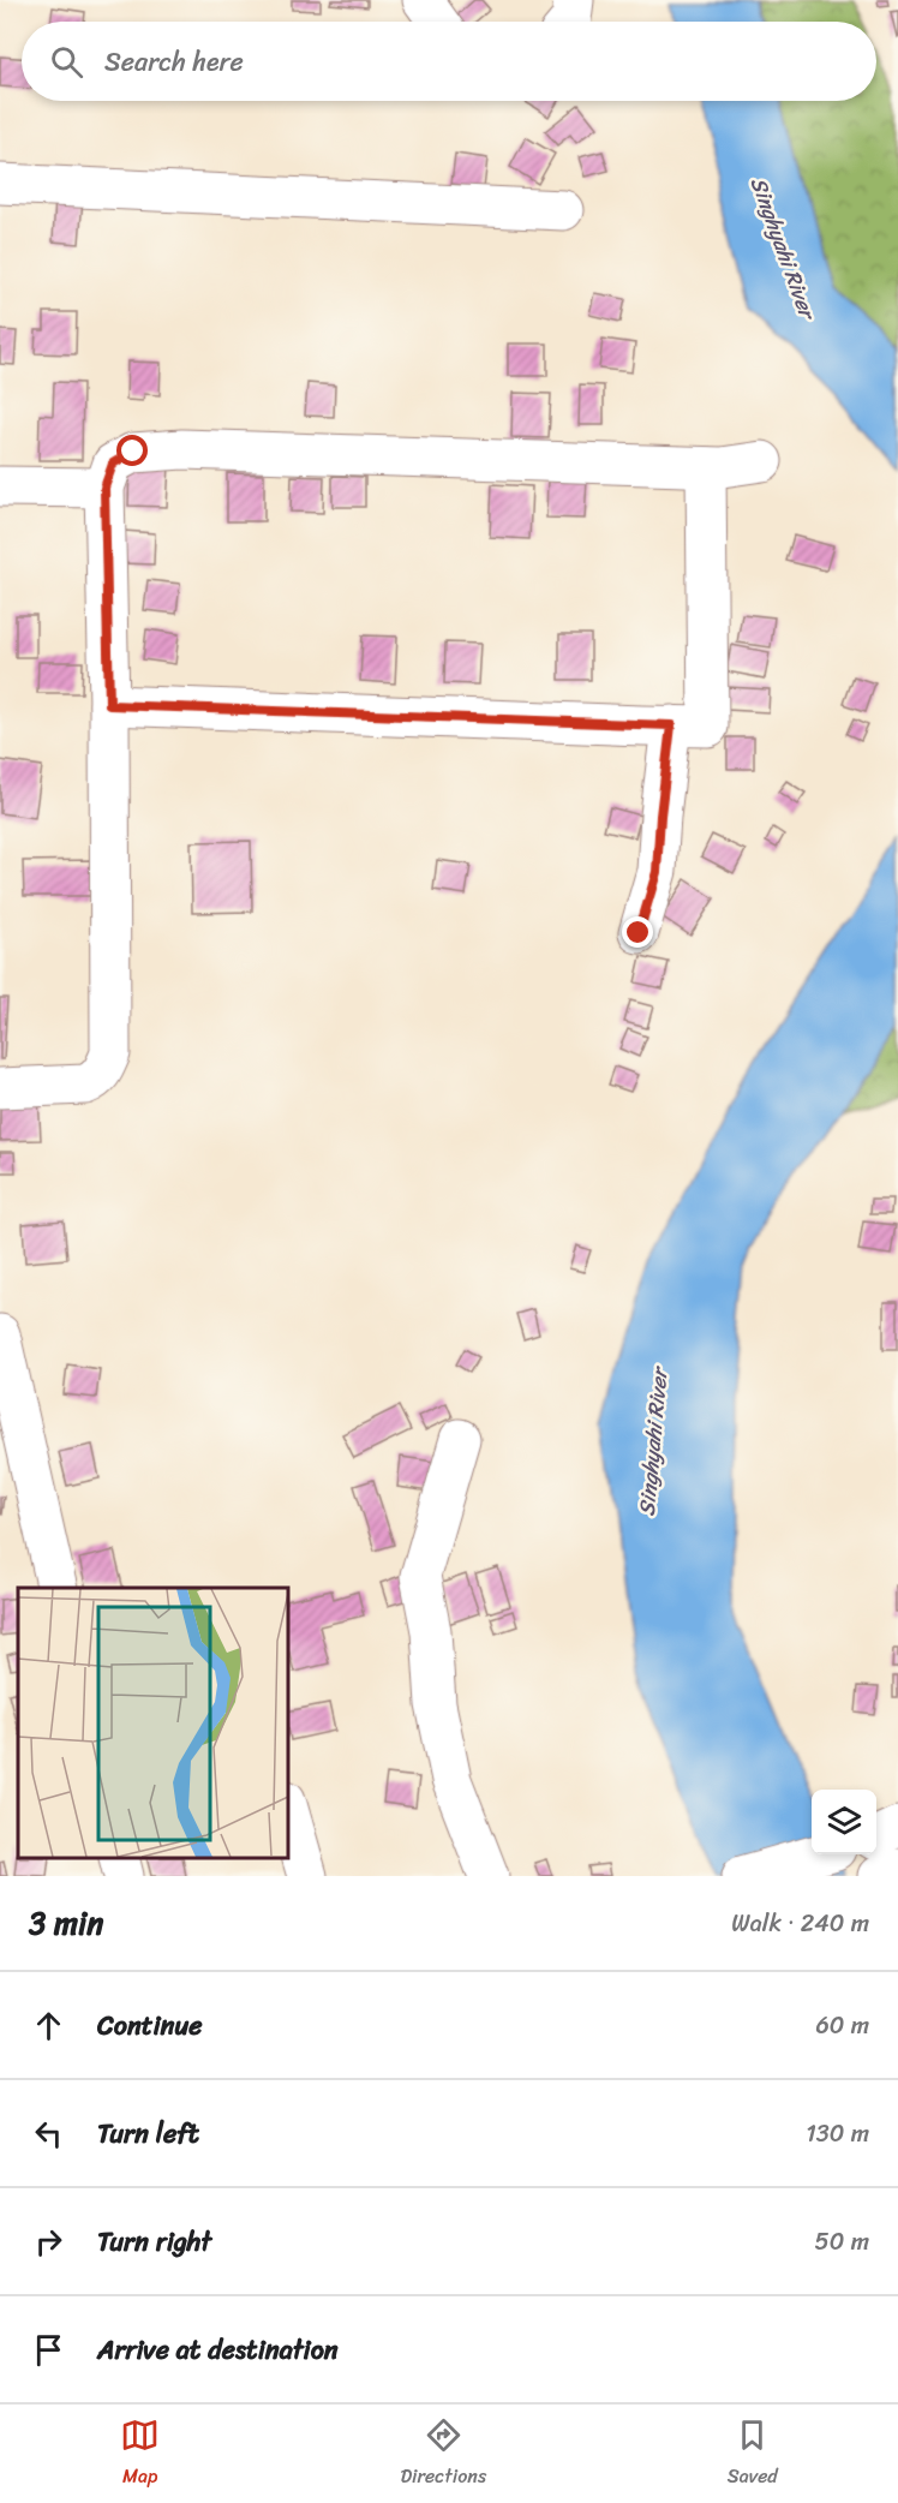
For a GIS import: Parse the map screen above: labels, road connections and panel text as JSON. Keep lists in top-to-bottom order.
{
  "water": ["Singhyahi River"],
  "page": {
    "search": "Search here",
    "heading": ["3 min", "Walk · 240 m"],
    "list": [
      ["Continue", "60 m"],
      ["Turn left", "130 m"],
      ["Turn right", "50 m"],
      "Arrive at destination"
    ],
    "nav": ["Map", "Directions", "Saved"]
  }
}
